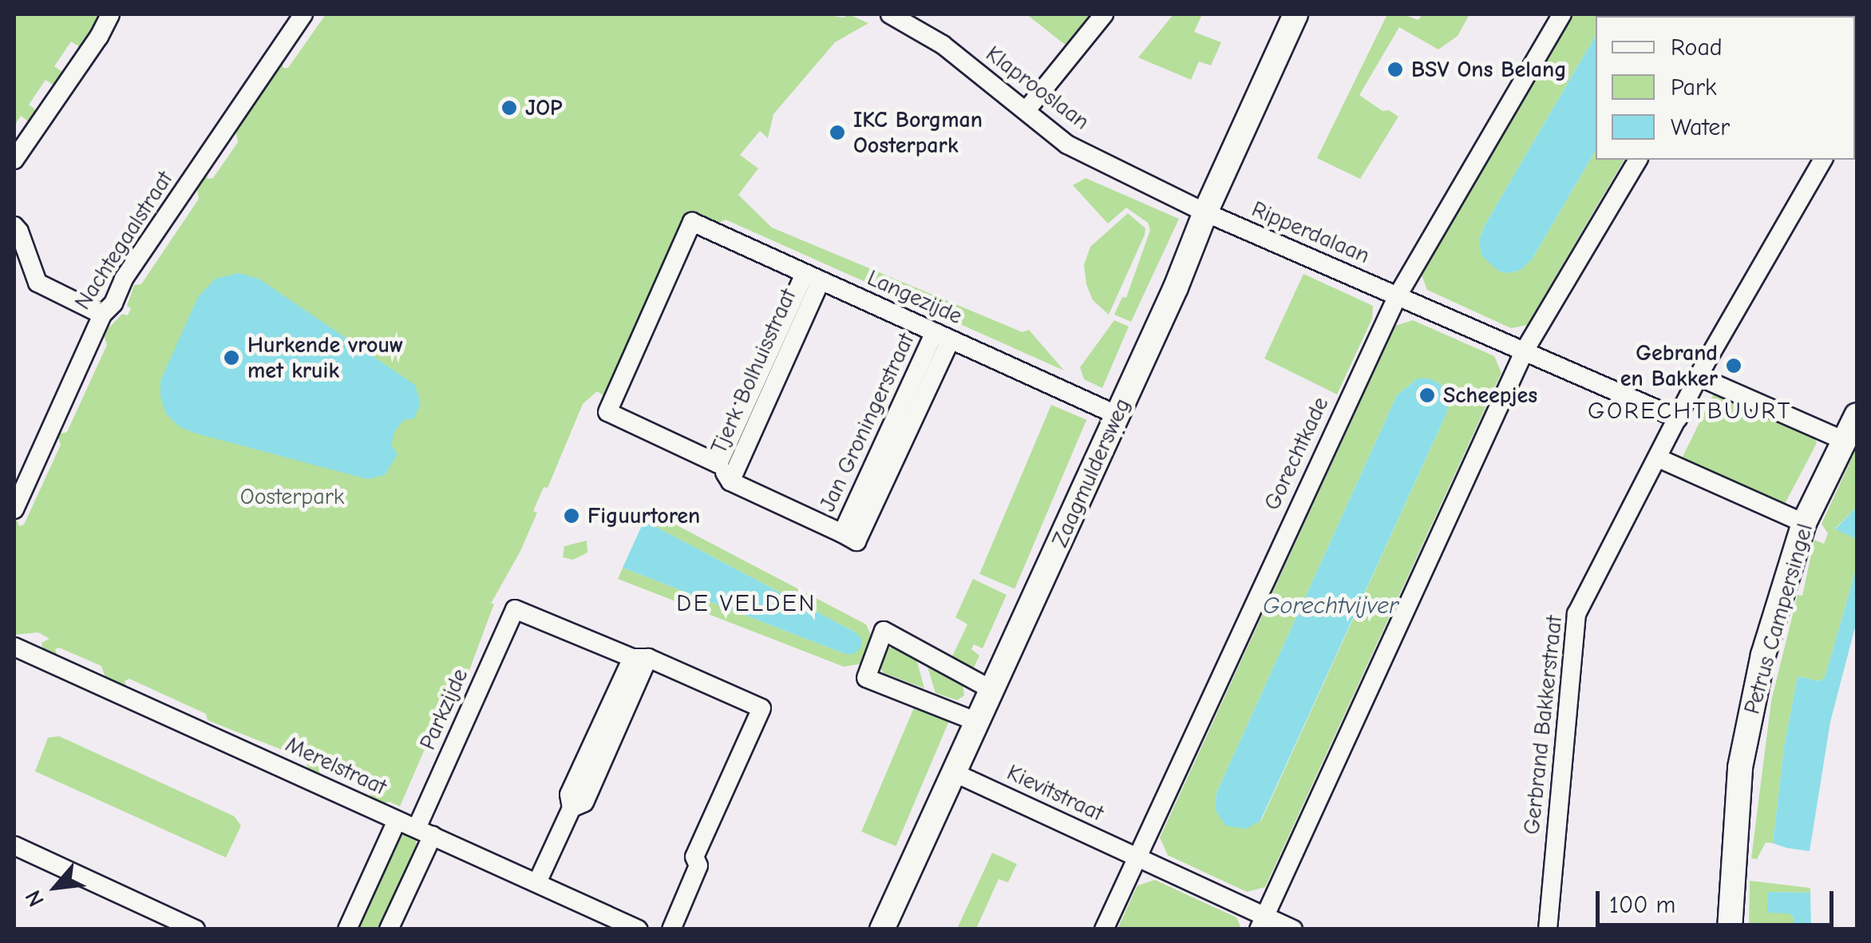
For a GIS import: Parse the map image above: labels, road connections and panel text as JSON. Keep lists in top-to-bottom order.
{
  "streets": {
    "street": [
      "Klaprooslaan",
      "Ripperdalaan",
      "Nachtegaalstraat",
      "Langezijde",
      "Tjerk Bolhuisstraat",
      "Jan Groningerstraat",
      "Gorechtkade",
      "Zaagmuldersweg",
      "Petrus Campersingel",
      "Parkzijde",
      "Gerbrand Bakkerstraat",
      "Merelstraat",
      "Kievitstraat"
    ]
  },
  "crossings": [
    ["Klaprooslaan", "Ripperdalaan"],
    ["Klaprooslaan", "Zaagmuldersweg"],
    ["Ripperdalaan", "Gorechtkade"],
    ["Ripperdalaan", "Zaagmuldersweg"],
    ["Langezijde", "Tjerk Bolhuisstraat"],
    ["Langezijde", "Jan Groningerstraat"],
    ["Langezijde", "Zaagmuldersweg"],
    ["Tjerk Bolhuisstraat", "Jan Groningerstraat"],
    ["Gorechtkade", "Kievitstraat"],
    ["Zaagmuldersweg", "Kievitstraat"],
    ["Parkzijde", "Merelstraat"]
  ],
  "districts": ["GORECHTBUURT", "DE VELDEN"],
  "water": ["Gorechtvijver"],
  "parks": ["Oosterpark"],
  "places": [
    "BSV Ons Belang",
    "JOP",
    "IKC Borgman Oosterpark",
    "Hurkende vrouw met kruik",
    "Gebrand en Bakker",
    "Scheepjes",
    "Figuurtoren"
  ],
  "legend": ["Road", "Park", "Water"],
  "scale_bar": "100 m",
  "north": "bottom left"
}
